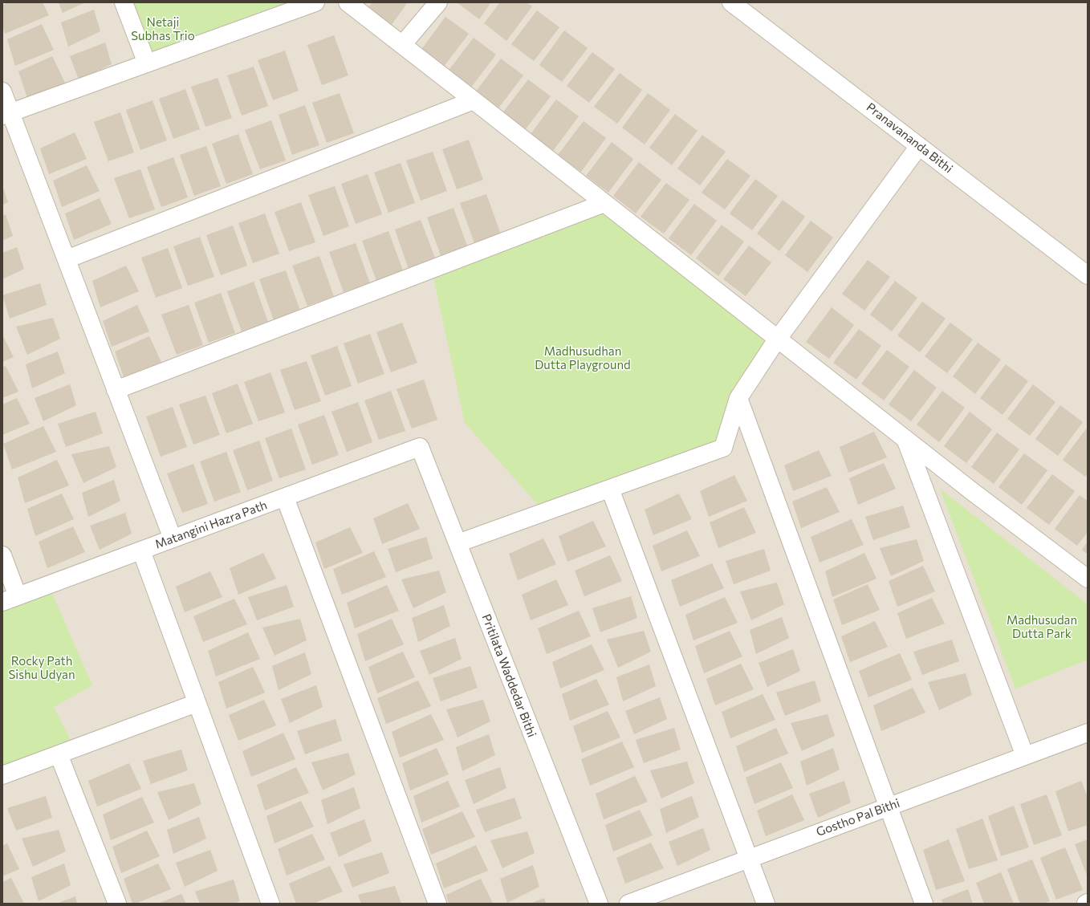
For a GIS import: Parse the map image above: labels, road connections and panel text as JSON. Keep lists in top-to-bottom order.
{
  "streets": {
    "street": [
      "Pranavananda Bithi",
      "Matangini Hazra Path",
      "Pritilata Waddedar Bithi",
      "Gostho Pal Bithi"
    ]
  },
  "crossings": [
    ["Matangini Hazra Path", "Pritilata Waddedar Bithi"]
  ],
  "parks": [
    "Netaji Subhas Trio",
    "Madhusudhan Dutta Playground",
    "Madhusudan Dutta Park",
    "Rocky Path Sishu Udyan"
  ]
}
